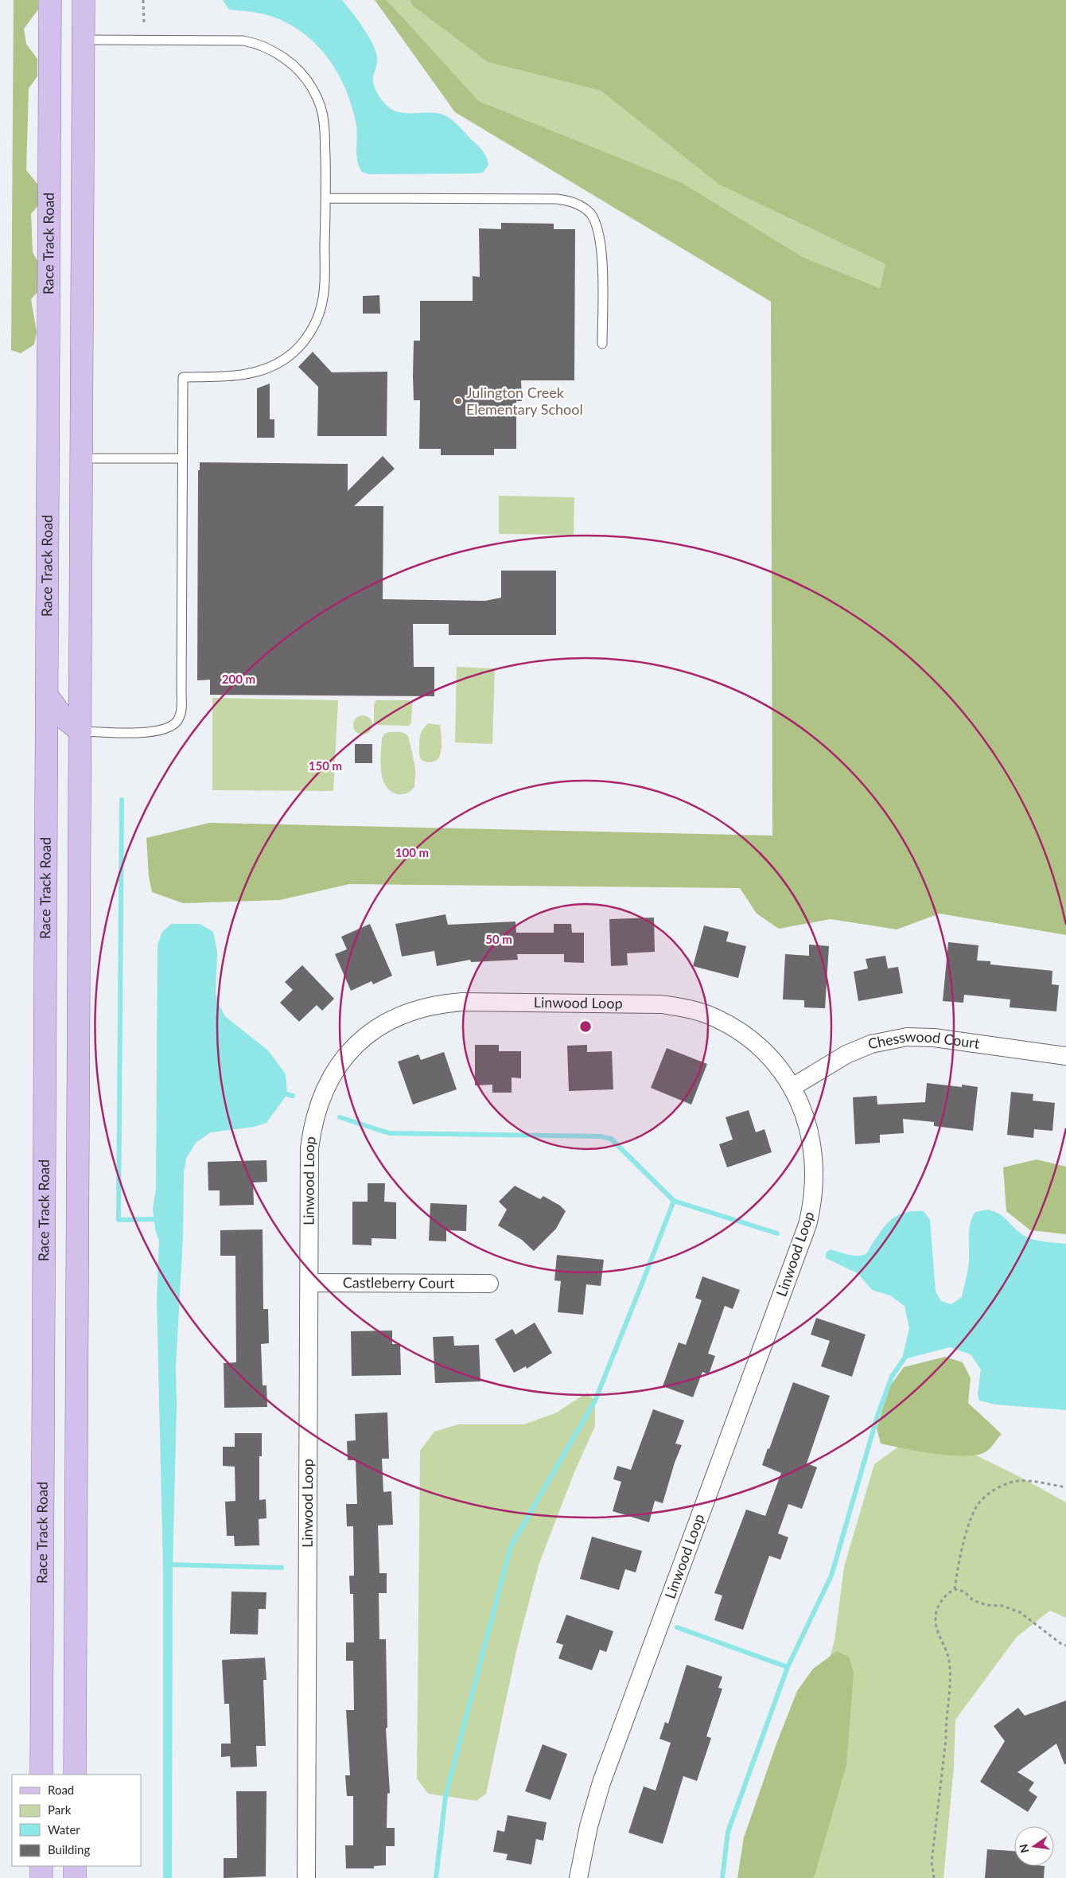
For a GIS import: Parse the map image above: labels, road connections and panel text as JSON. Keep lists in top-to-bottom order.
{
  "streets": {
    "main road": ["Race Track Road"],
    "street": ["Linwood Loop", "Chesswood Court", "Castleberry Court"]
  },
  "crossings": [
    ["Linwood Loop", "Chesswood Court"],
    ["Linwood Loop", "Castleberry Court"]
  ],
  "places": ["Julington Creek Elementary School"],
  "legend": [
    "Road",
    "Park",
    "Water",
    "Building"
  ],
  "north": "left",
  "rings": [
    "200 m",
    "150 m",
    "100 m",
    "50 m"
  ]
}
